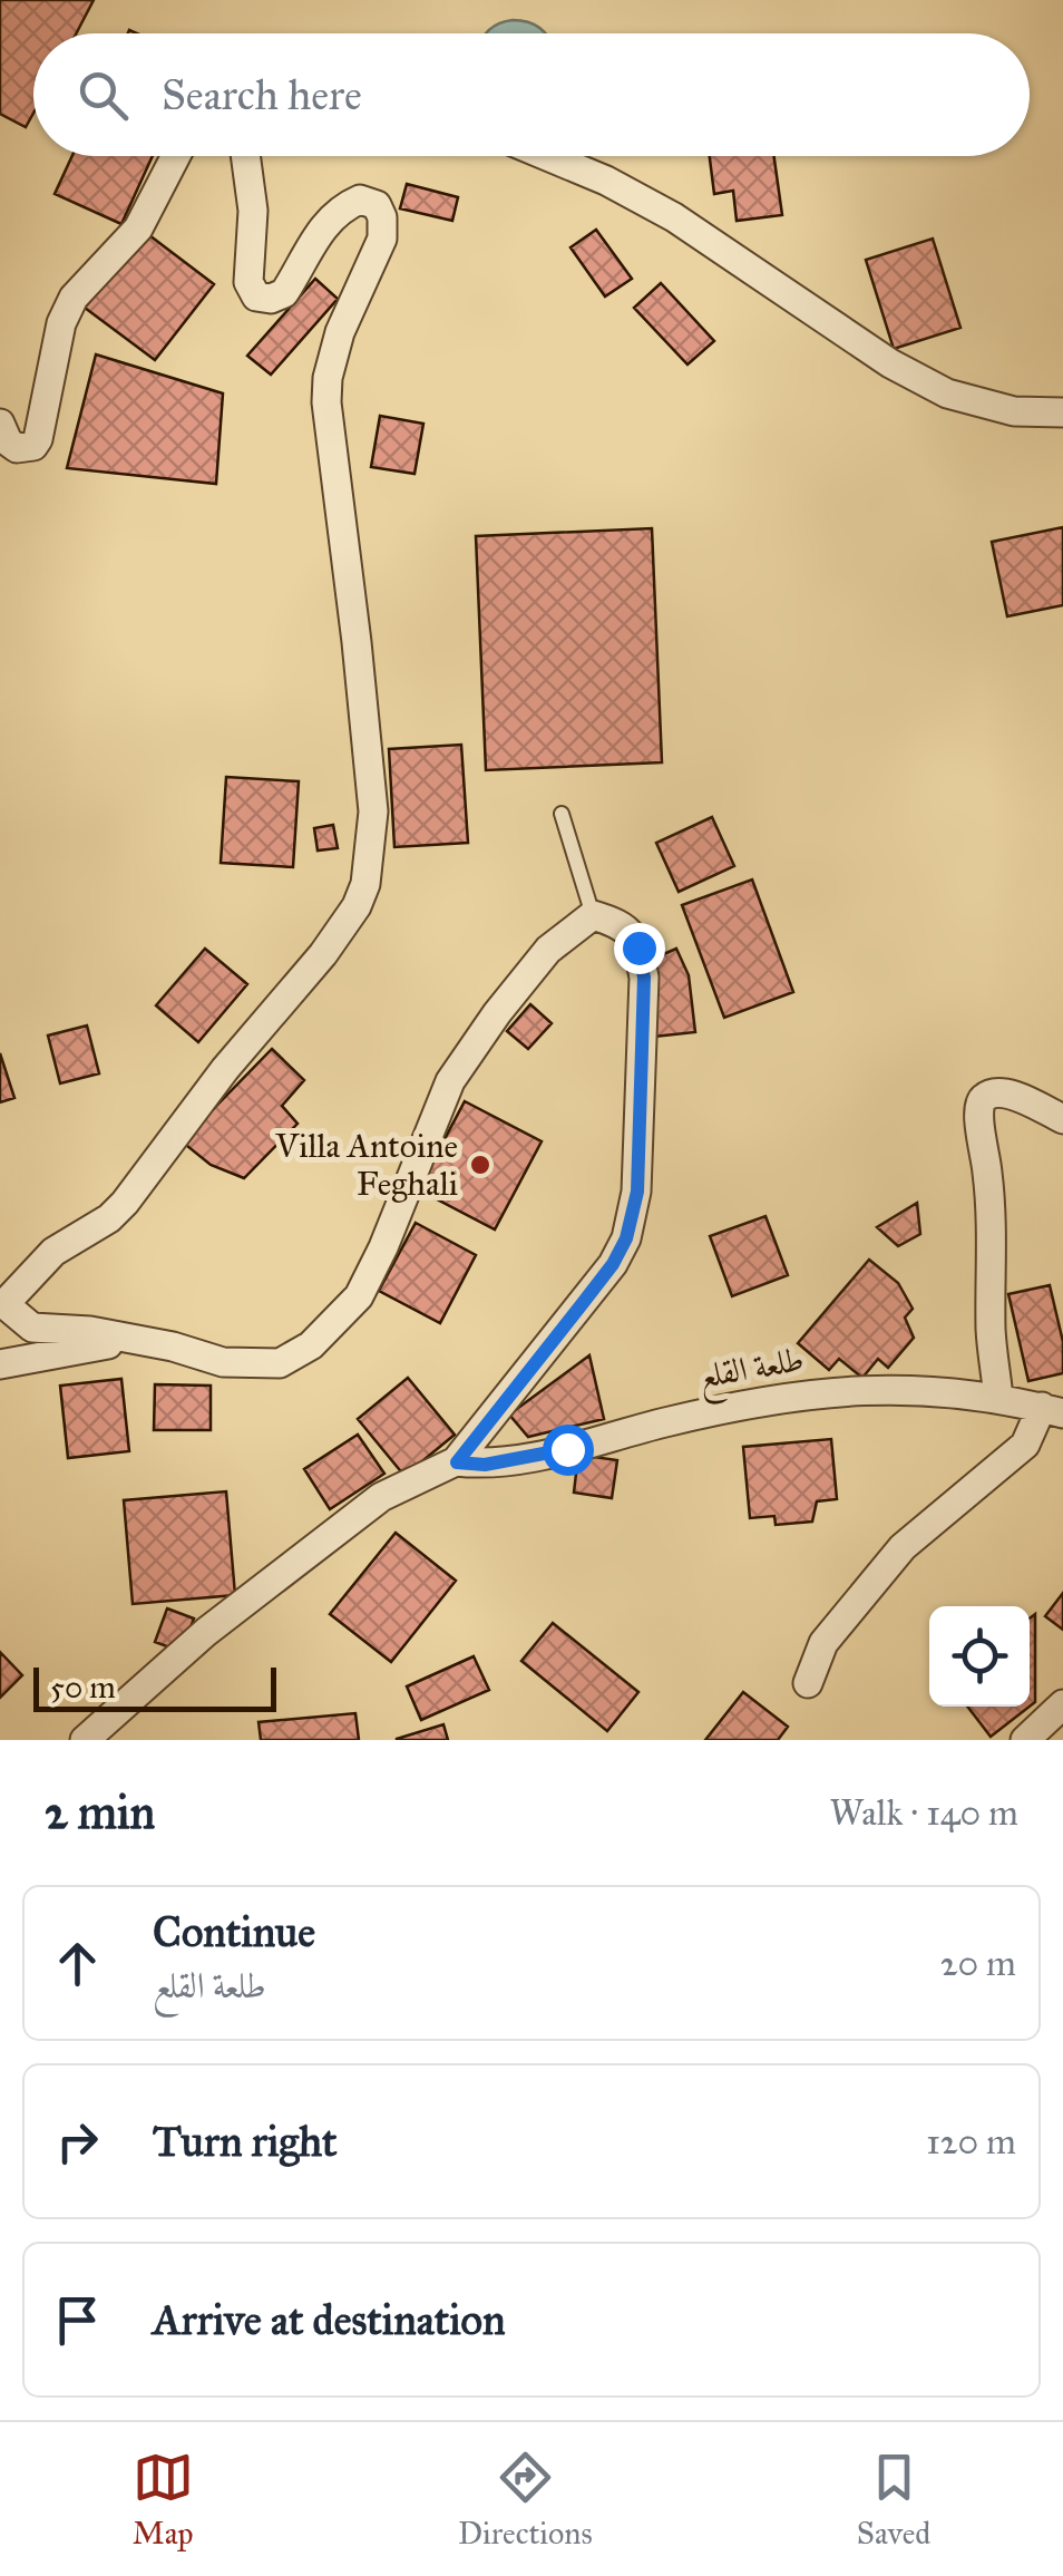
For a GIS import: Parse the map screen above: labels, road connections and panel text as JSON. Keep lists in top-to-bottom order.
{
  "streets": {
    "street": ["طلعة القلع"]
  },
  "places": ["Villa Antoine Feghali"],
  "scale_bar": "50 m",
  "page": {
    "search": "Search here",
    "scale": "50 m",
    "heading": ["2 min", "Walk · 140 m"],
    "list": [
      ["Continue", "طلعة القلع", "20 m"],
      ["Turn right", "120 m"],
      "Arrive at destination"
    ],
    "nav": ["Map", "Directions", "Saved"]
  }
}
